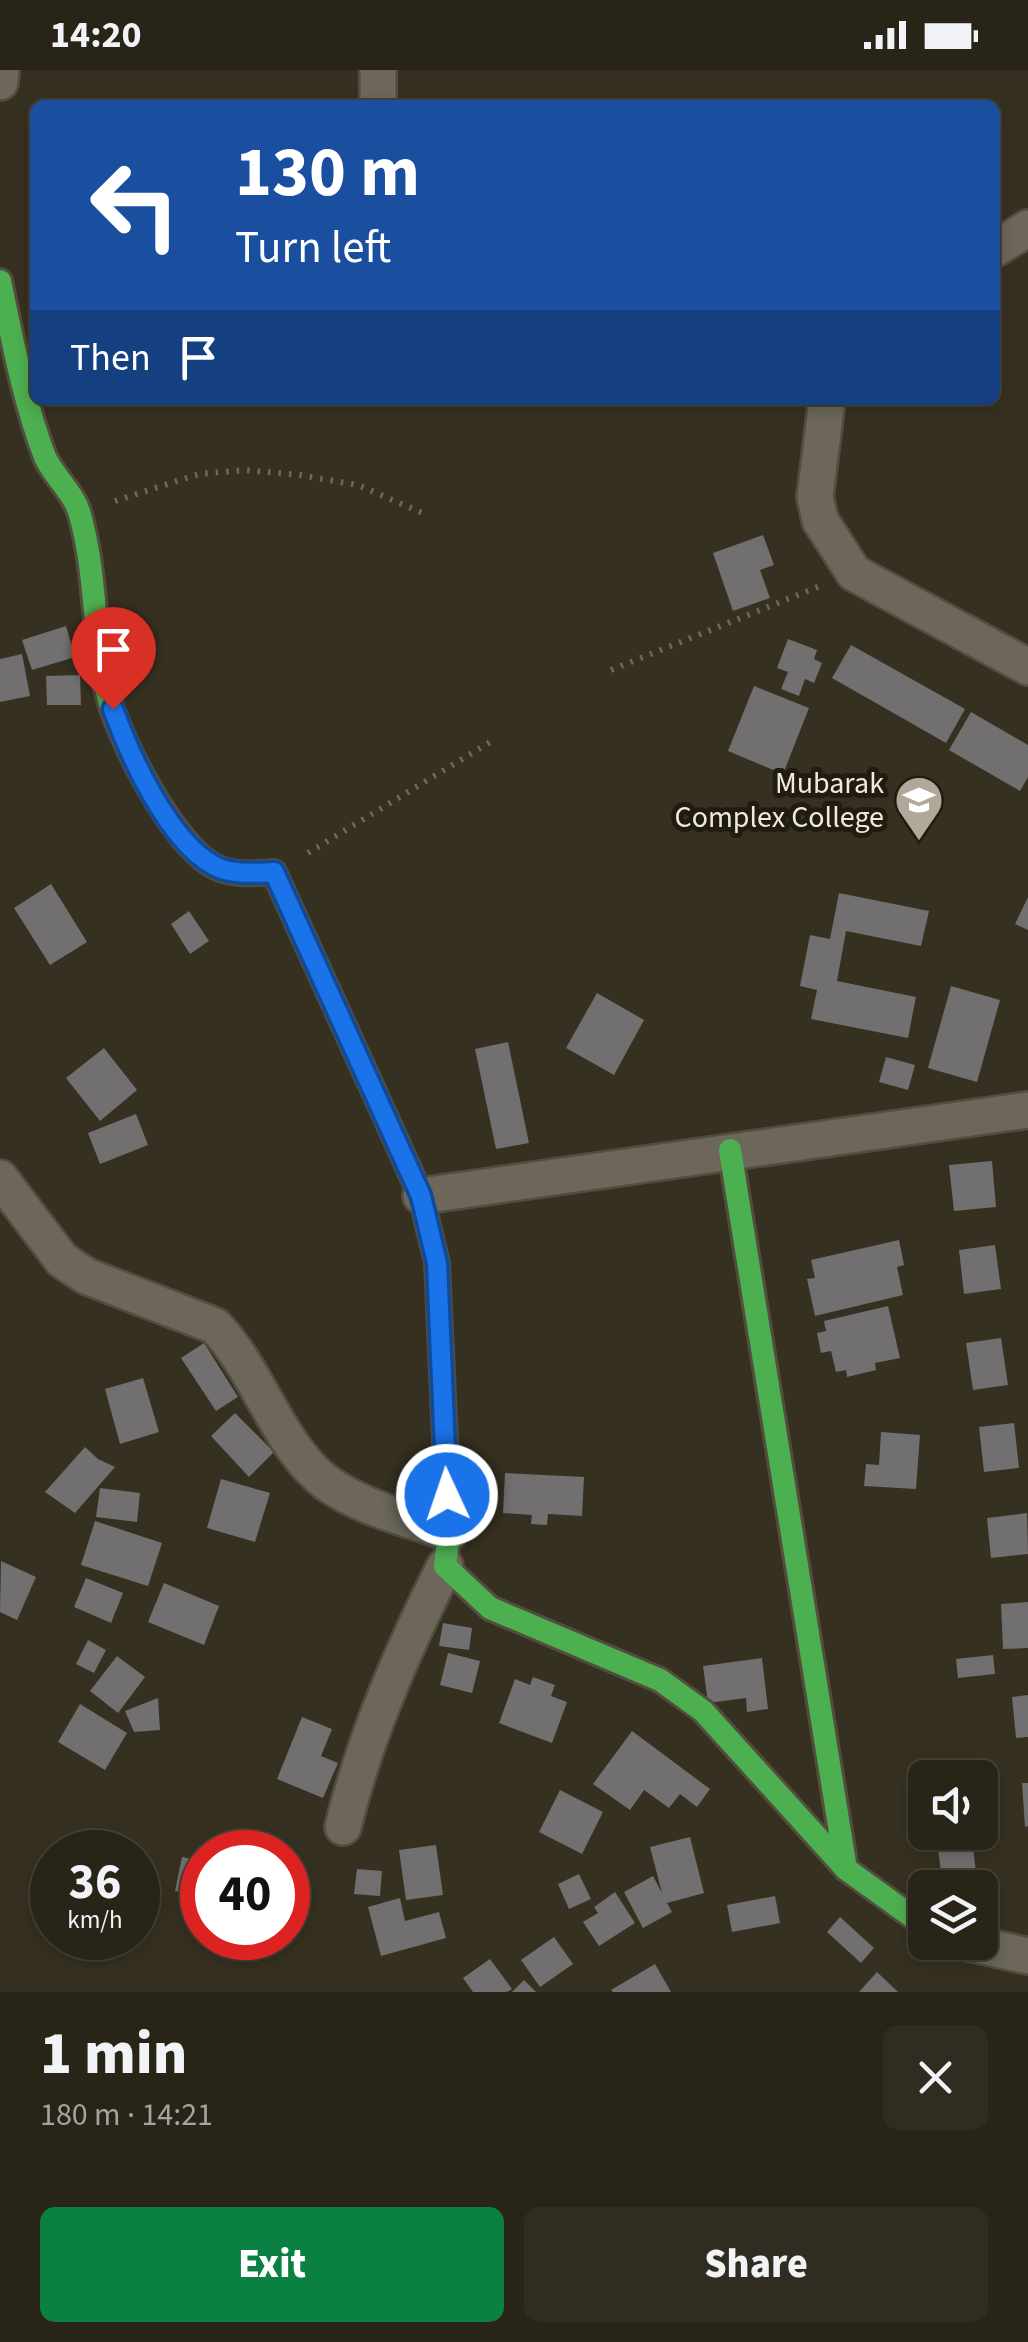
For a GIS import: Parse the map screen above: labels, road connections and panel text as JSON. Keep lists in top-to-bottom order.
{
  "places": {
    "school or university": ["Mubarak Complex College"]
  },
  "page": {
    "status": "14:20",
    "turn": ["130 m", "Turn left"],
    "then": "Then",
    "speed": "36 km/h",
    "limit": "40",
    "heading": ["1 min", "180 m · 14:21"],
    "buttons": ["Exit", "Share"]
  }
}
